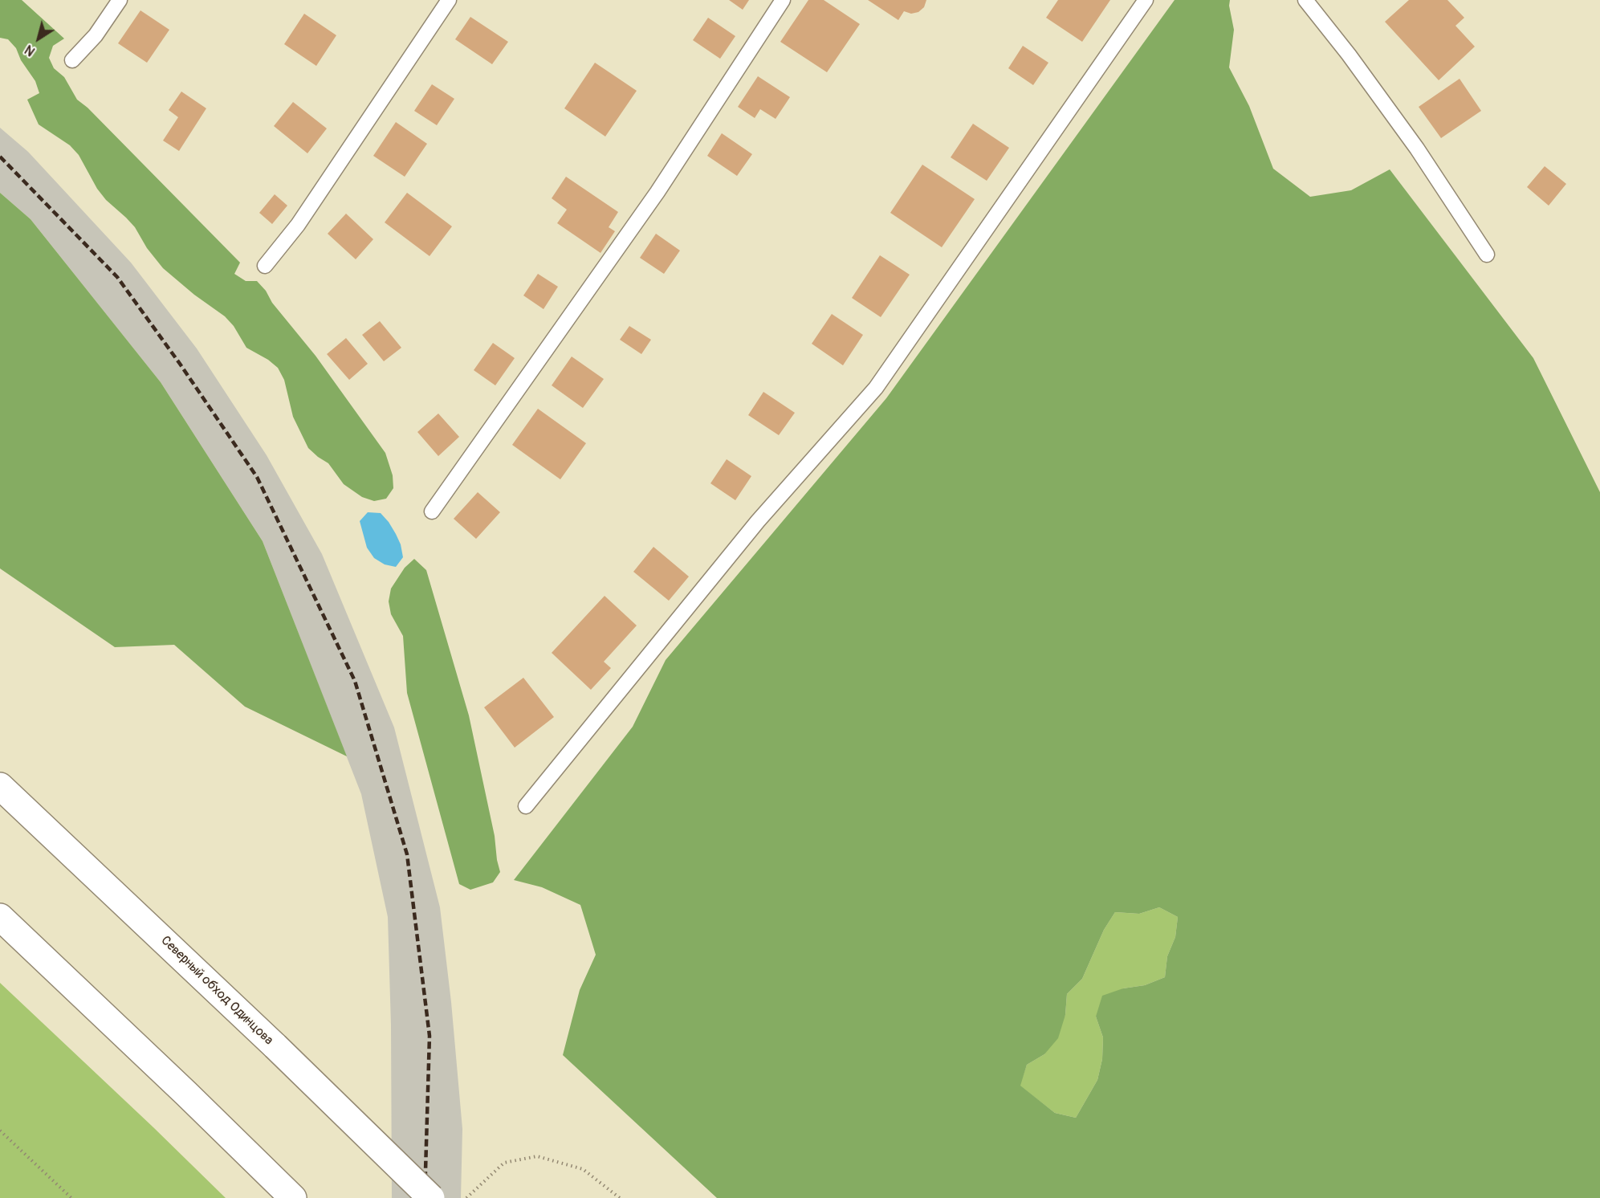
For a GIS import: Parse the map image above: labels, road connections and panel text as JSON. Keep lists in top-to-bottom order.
{
  "streets": {
    "highway": ["Северный обход Одинцова"]
  },
  "north": "bottom left"
}
